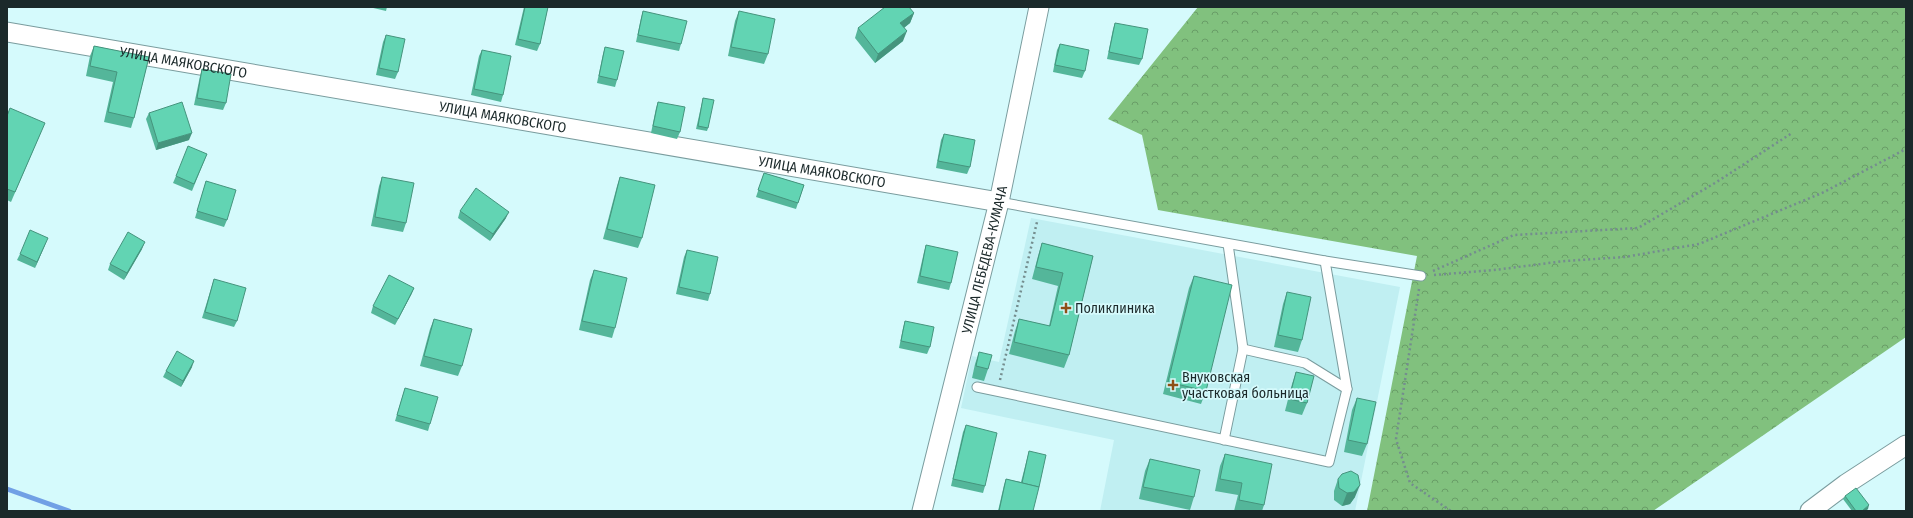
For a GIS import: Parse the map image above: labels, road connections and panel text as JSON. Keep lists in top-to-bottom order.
{
  "streets": {
    "street": ["УЛИЦА МАЯКОВСКОГО", "УЛИЦА ЛЕБЕДЕВА-КУМАЧА"]
  },
  "crossings": [
    ["УЛИЦА МАЯКОВСКОГО", "УЛИЦА ЛЕБЕДЕВА-КУМАЧА"]
  ],
  "places": {
    "health": ["Поликлиника", "Внуковская участковая больница"]
  }
}
